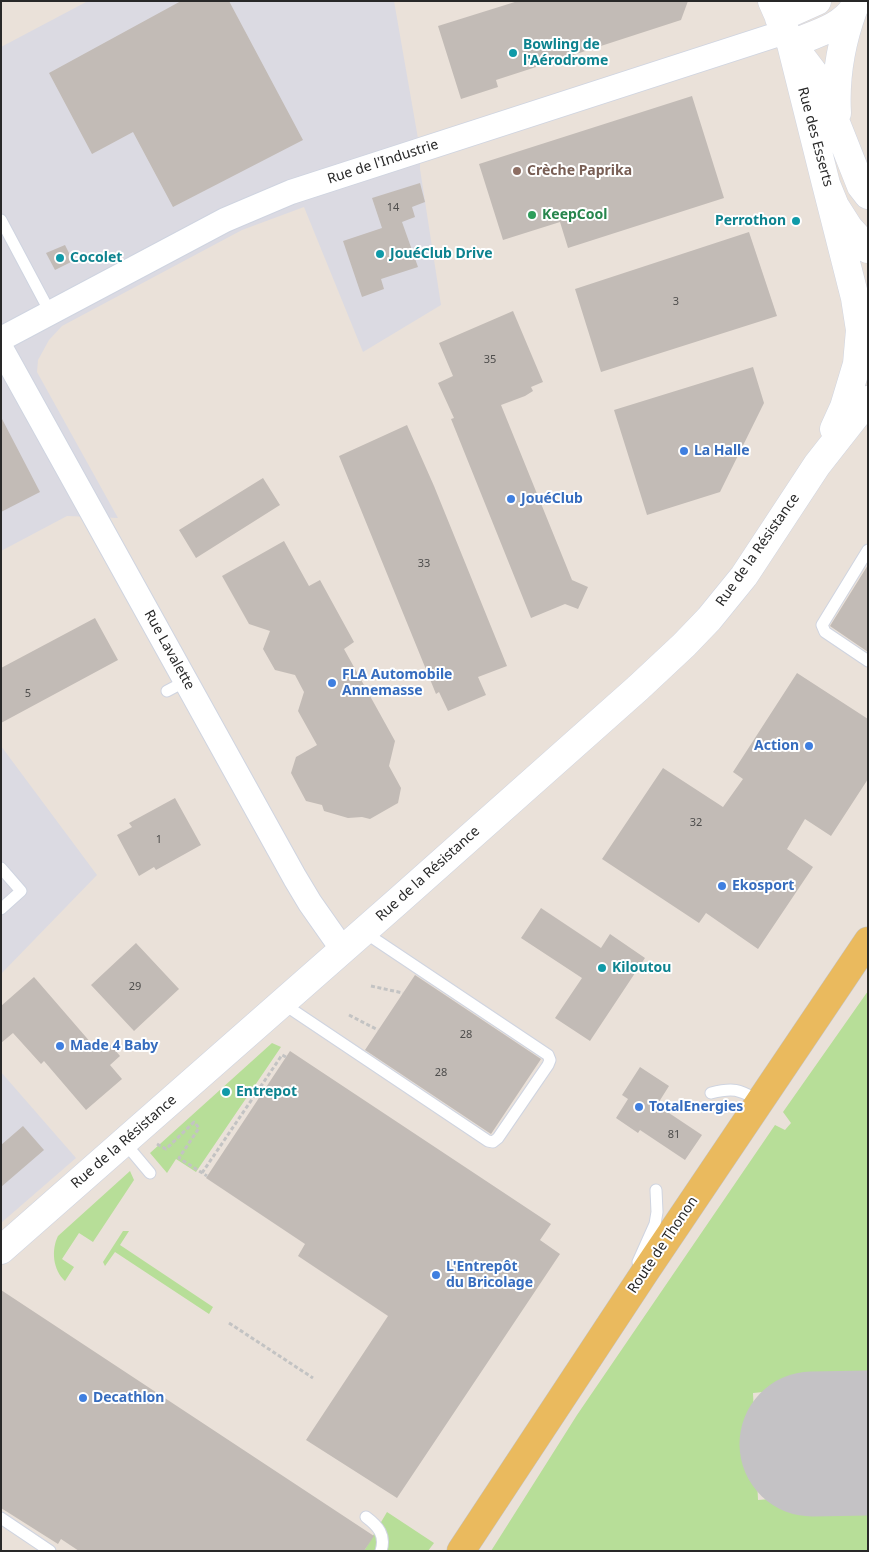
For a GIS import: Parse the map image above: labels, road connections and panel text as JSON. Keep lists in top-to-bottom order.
{
  "streets": {
    "main road": ["Route de Thonon"],
    "street": [
      "Rue des Esserts",
      "Rue de l'Industrie",
      "Rue de la Résistance",
      "Rue Lavalette"
    ]
  },
  "crossings": [
    ["Rue des Esserts", "Rue de l'Industrie"],
    ["Rue des Esserts", "Rue de la Résistance"],
    ["Rue de la Résistance", "Rue Lavalette"]
  ],
  "places": [
    "Bowling de l'Aérodrome",
    "Crèche Paprika",
    "KeepCool",
    "Perrothon",
    "JouéClub Drive",
    "Cocolet",
    "La Halle",
    "JouéClub",
    "FLA Automobile Annemasse",
    "Action",
    "Ekosport",
    "Kiloutou",
    "Made 4 Baby",
    "Entrepot",
    "TotalEnergies",
    "L'Entrepôt du Bricolage",
    "Decathlon"
  ],
  "house_numbers": [
    "14",
    "3",
    "35",
    "33",
    "5",
    "32",
    "1",
    "29",
    "28",
    "28",
    "81"
  ]
}
